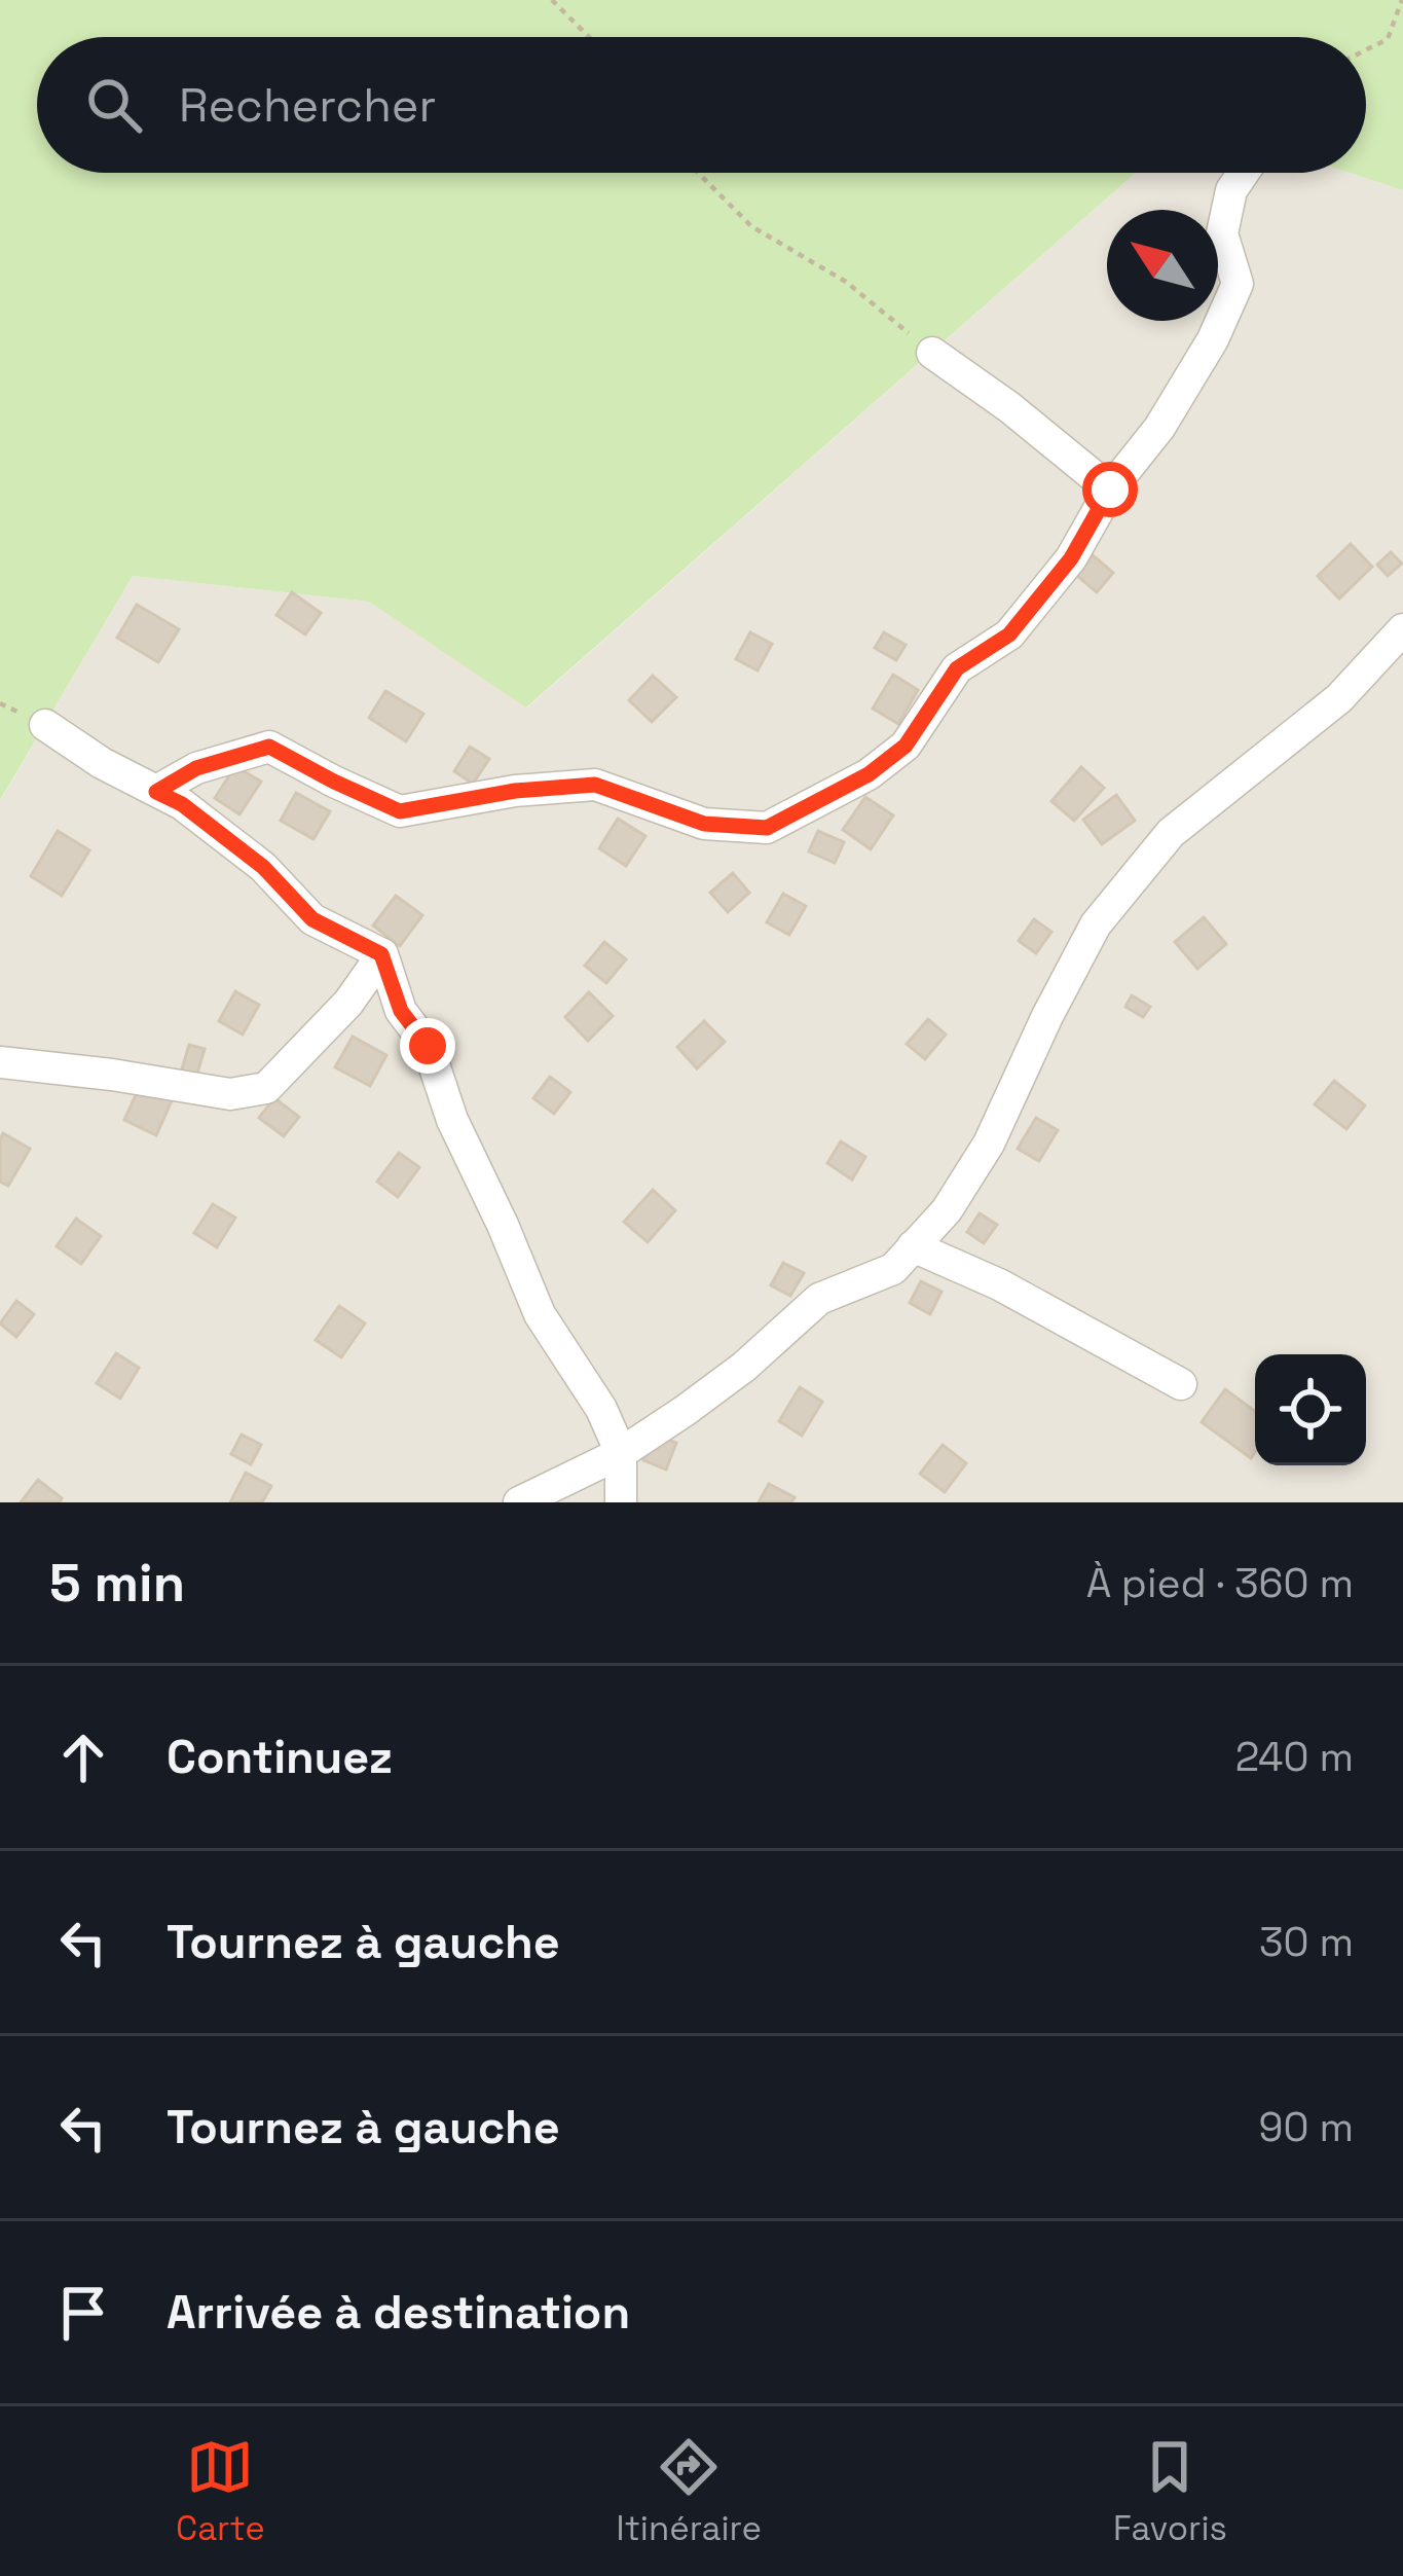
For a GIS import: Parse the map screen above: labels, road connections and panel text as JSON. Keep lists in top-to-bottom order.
{
  "north": "top left",
  "page": {
    "search": "Rechercher",
    "heading": ["5 min", "À pied · 360 m"],
    "list": [
      ["Continuez", "240 m"],
      ["Tournez à gauche", "30 m"],
      ["Tournez à gauche", "90 m"],
      "Arrivée à destination"
    ],
    "nav": ["Carte", "Itinéraire", "Favoris"]
  }
}
